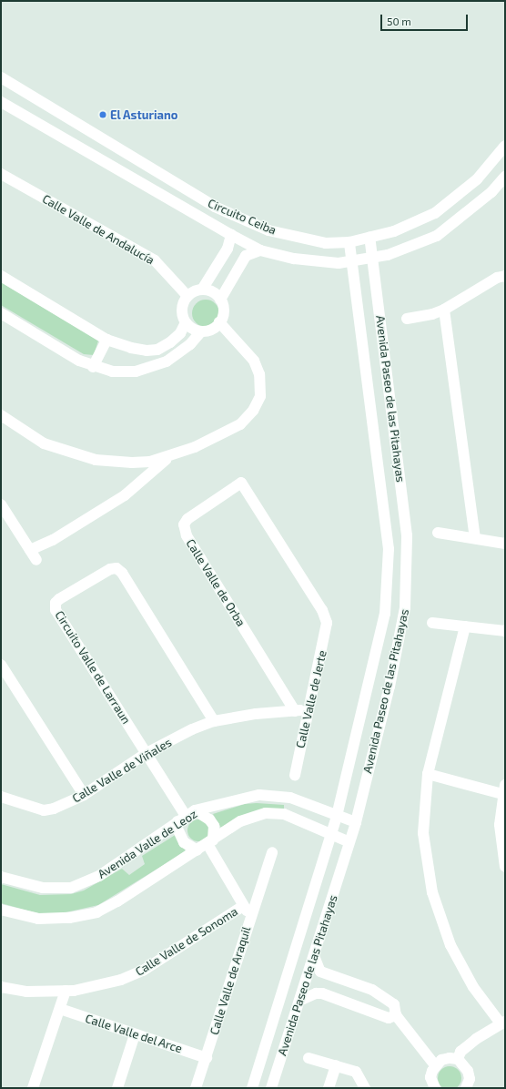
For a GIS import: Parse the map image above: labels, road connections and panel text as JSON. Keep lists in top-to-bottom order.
{
  "streets": {
    "street": [
      "Circuito Ceiba",
      "Calle Valle de Andalucía",
      "Avenida Paseo de las Pitahayas",
      "Calle Valle de Orba",
      "Circuito Valle de Larraun",
      "Calle Valle de Jerte",
      "Calle Valle de Viñales",
      "Avenida Valle de Leoz",
      "Calle Valle de Sonoma",
      "Calle Valle de Araquil",
      "Calle Valle del Arce"
    ]
  },
  "crossings": [
    ["Circuito Ceiba", "Avenida Paseo de las Pitahayas"],
    ["Avenida Paseo de las Pitahayas", "Avenida Valle de Leoz"],
    ["Calle Valle de Orba", "Calle Valle de Jerte"],
    ["Calle Valle de Orba", "Calle Valle de Viñales"],
    ["Circuito Valle de Larraun", "Calle Valle de Viñales"],
    ["Circuito Valle de Larraun", "Avenida Valle de Leoz"],
    ["Circuito Valle de Larraun", "Calle Valle de Sonoma"],
    ["Circuito Valle de Larraun", "Calle Valle de Araquil"],
    ["Calle Valle de Jerte", "Calle Valle de Viñales"],
    ["Calle Valle de Araquil", "Calle Valle del Arce"]
  ],
  "places": ["El Asturiano"],
  "scale_bar": "50 m"
}
